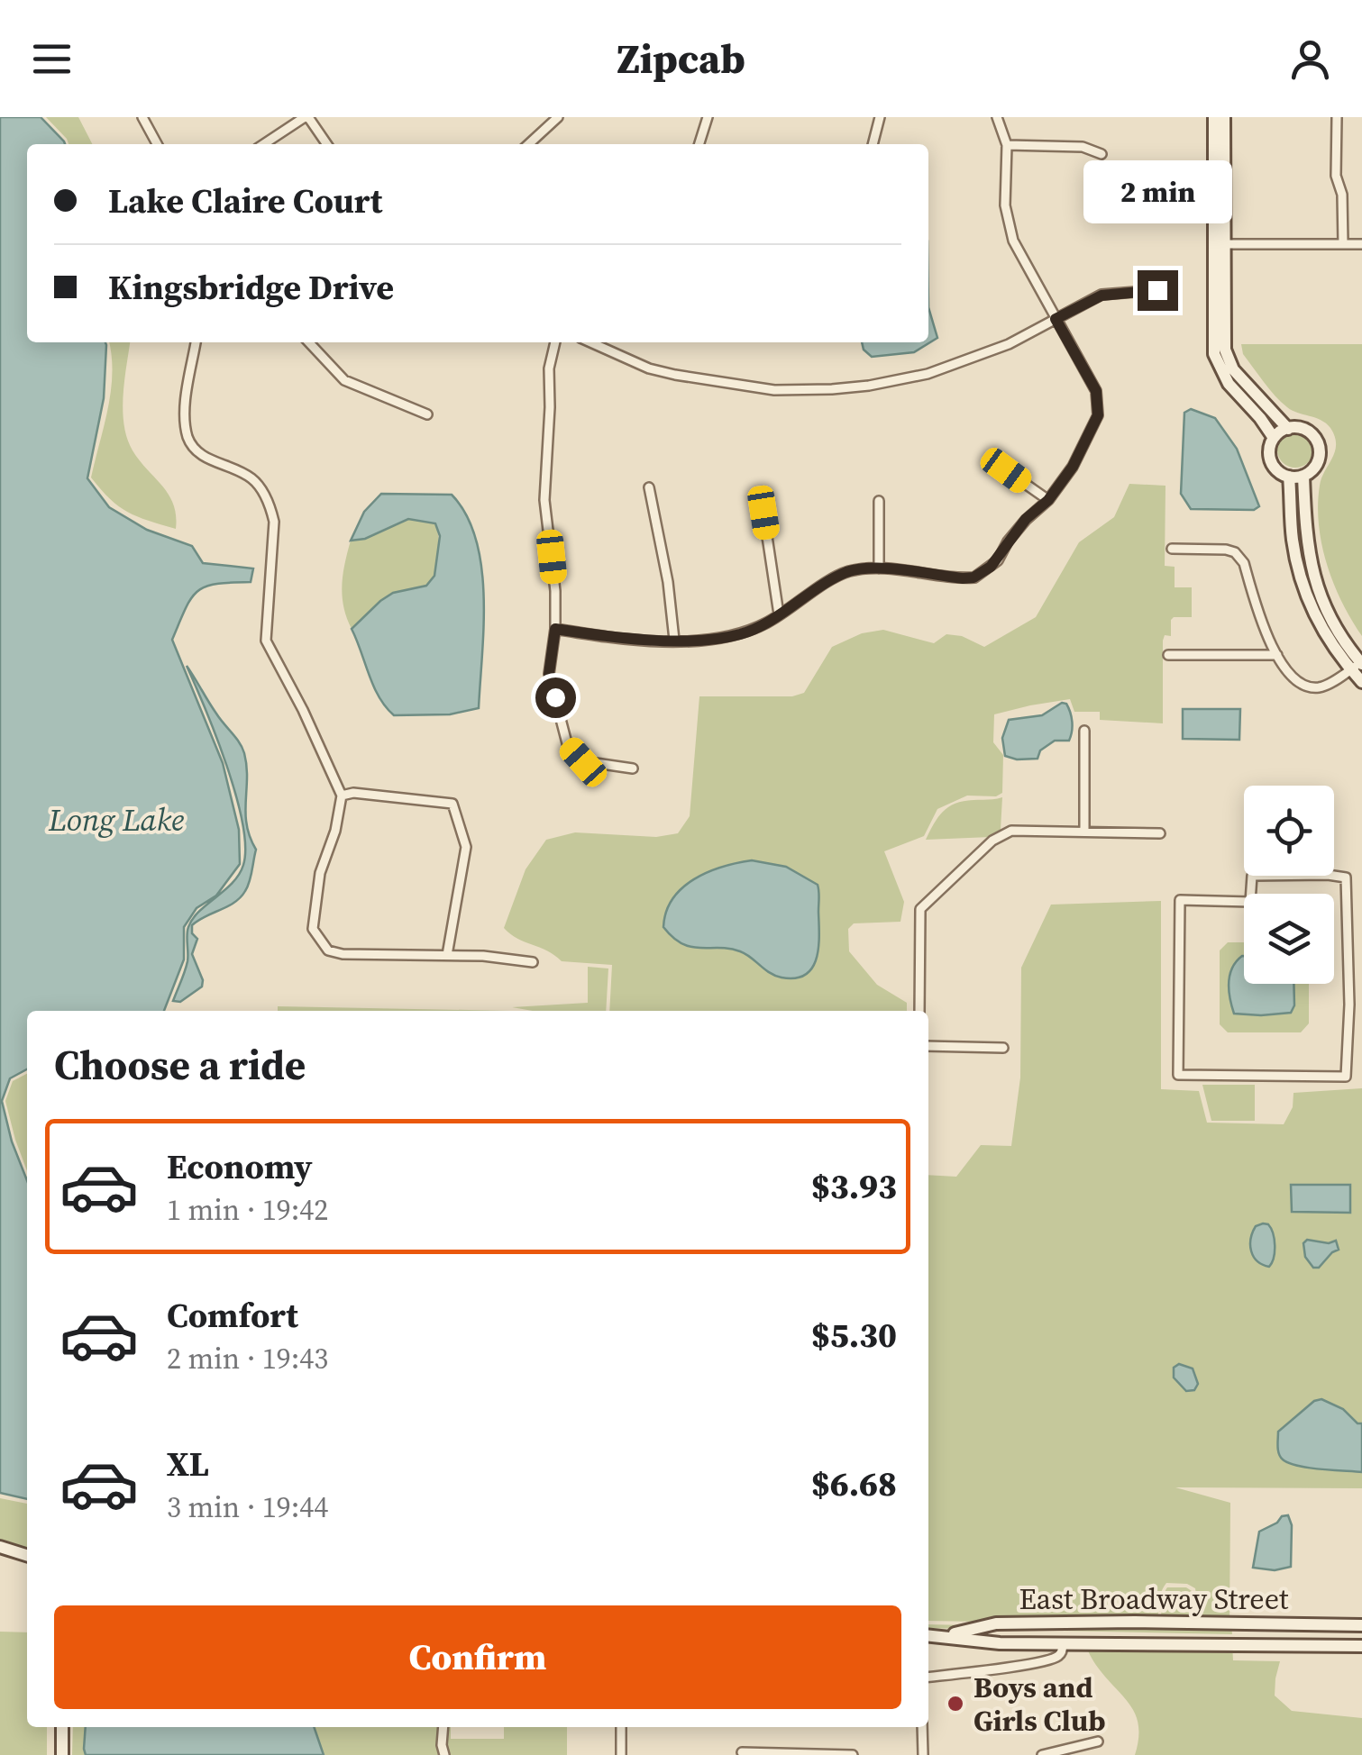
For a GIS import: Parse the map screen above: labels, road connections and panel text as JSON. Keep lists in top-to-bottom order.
{
  "streets": {
    "street": ["East Broadway Street"]
  },
  "water": ["Long Lake"],
  "places": ["Boys and Girls Club"],
  "page": {
    "header": "Zipcab",
    "banner": ["Lake Claire Court", "Kingsbridge Drive"],
    "bubble": "2 min",
    "heading": "Choose a ride",
    "list": [
      {
        "name": "Economy",
        "note": "1 min · 19:42",
        "value": "$3.93"
      },
      {
        "name": "Comfort",
        "note": "2 min · 19:43",
        "value": "$5.30"
      },
      {
        "name": "XL",
        "note": "3 min · 19:44",
        "value": "$6.68"
      }
    ],
    "buttons": "Confirm"
  }
}
